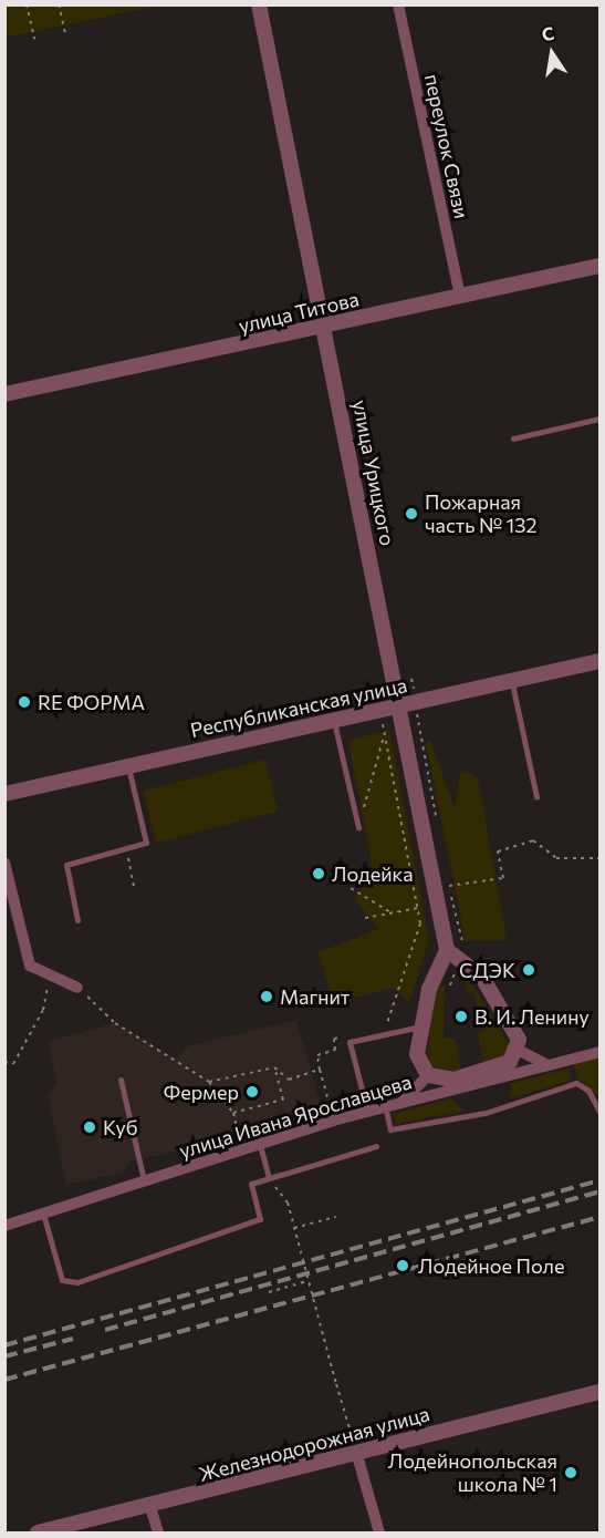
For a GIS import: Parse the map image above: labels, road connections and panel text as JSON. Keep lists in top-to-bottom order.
{
  "streets": {
    "street": [
      "переулок Связи",
      "улица Титова",
      "улица Урицкого",
      "Республиканская улица",
      "улица Ивана Ярославцева",
      "Железнодорожная улица"
    ]
  },
  "crossings": [
    ["переулок Связи", "улица Титова"],
    ["улица Титова", "улица Урицкого"],
    ["улица Урицкого", "Республиканская улица"]
  ],
  "places": [
    "Пожарная часть № 132",
    "RE ФОРМА",
    "Лодейка",
    "СДЭК",
    "Магнит",
    "В. И. Ленину",
    "Фермер",
    "Куб",
    "Лодейное Поле",
    "Лодейнопольская школа № 1"
  ],
  "north": "top"
}
